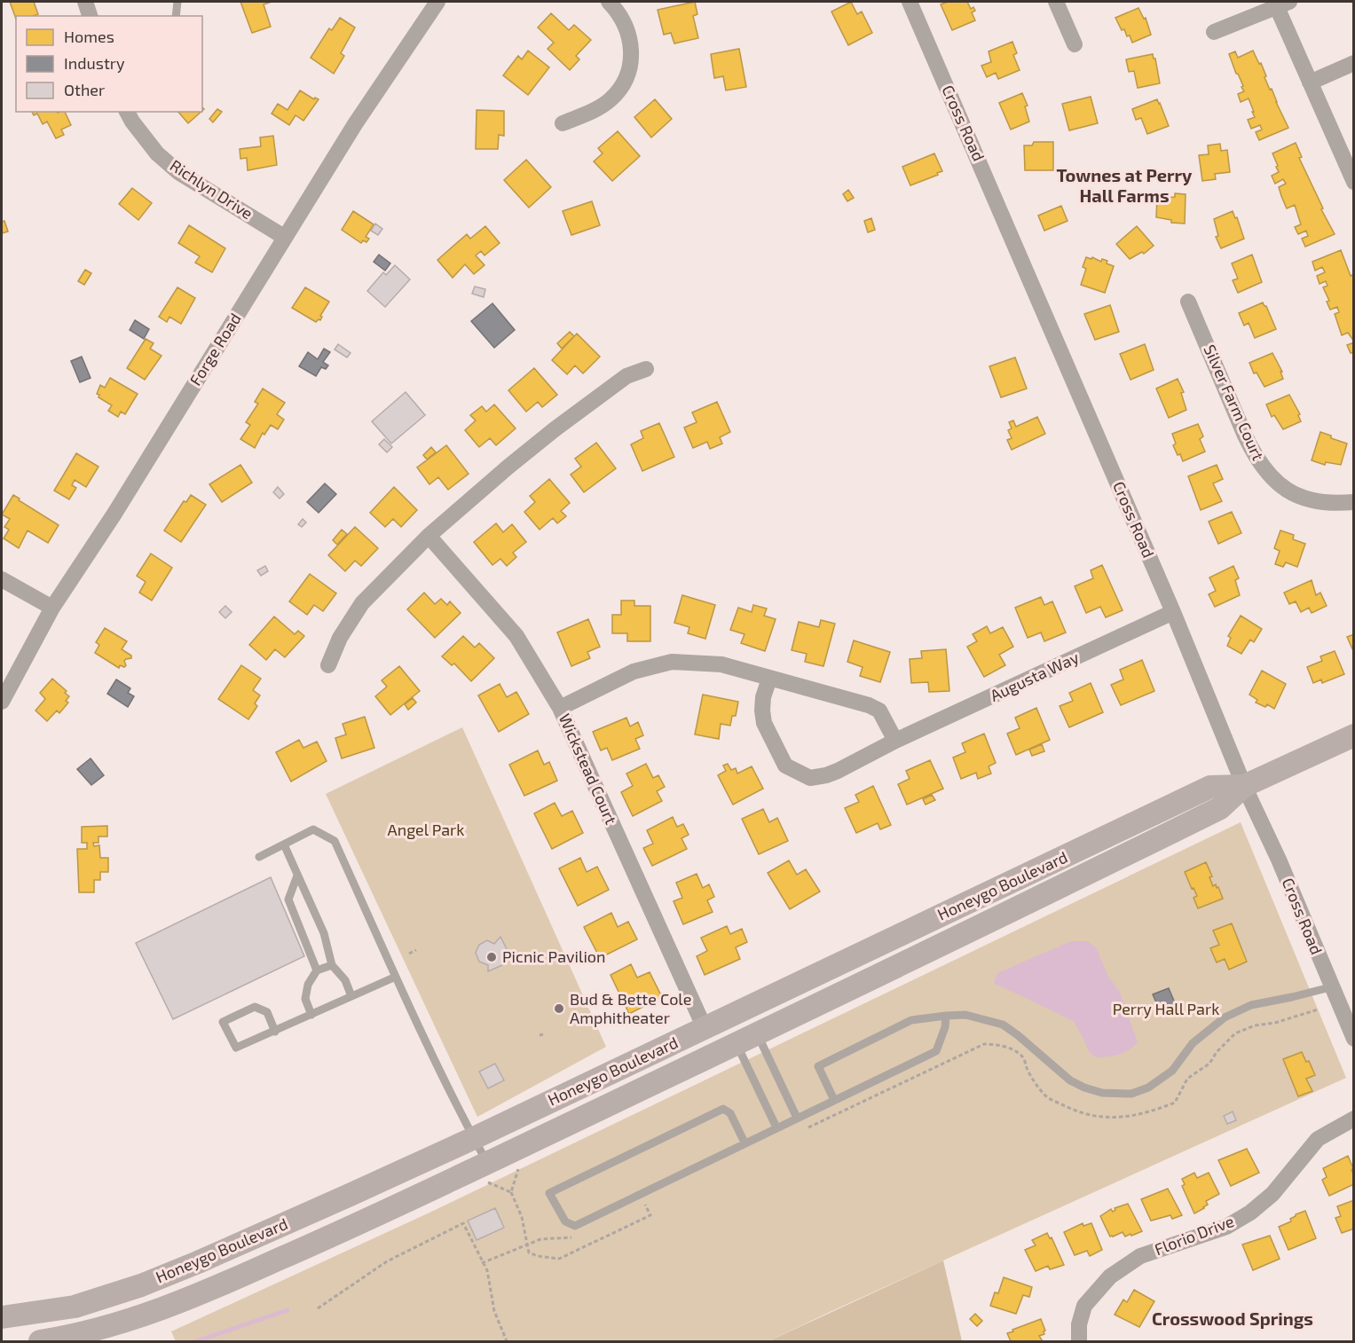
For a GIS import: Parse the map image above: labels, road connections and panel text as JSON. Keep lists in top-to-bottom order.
{
  "streets": {
    "main road": ["Honeygo Boulevard"],
    "street": [
      "Cross Road",
      "Richlyn Drive",
      "Forge Road",
      "Silver Farm Court",
      "Augusta Way",
      "Wickstead Court",
      "Florio Drive"
    ]
  },
  "crossings": [
    ["Cross Road", "Augusta Way"],
    ["Cross Road", "Honeygo Boulevard"],
    ["Richlyn Drive", "Forge Road"],
    ["Wickstead Court", "Honeygo Boulevard"]
  ],
  "districts": ["Townes at Perry Hall Farms", "Crosswood Springs"],
  "parks": ["Angel Park", "Perry Hall Park"],
  "places": ["Picnic Pavilion", "Bud & Bette Cole Amphitheater"],
  "legend": ["Homes", "Industry", "Other"]
}
